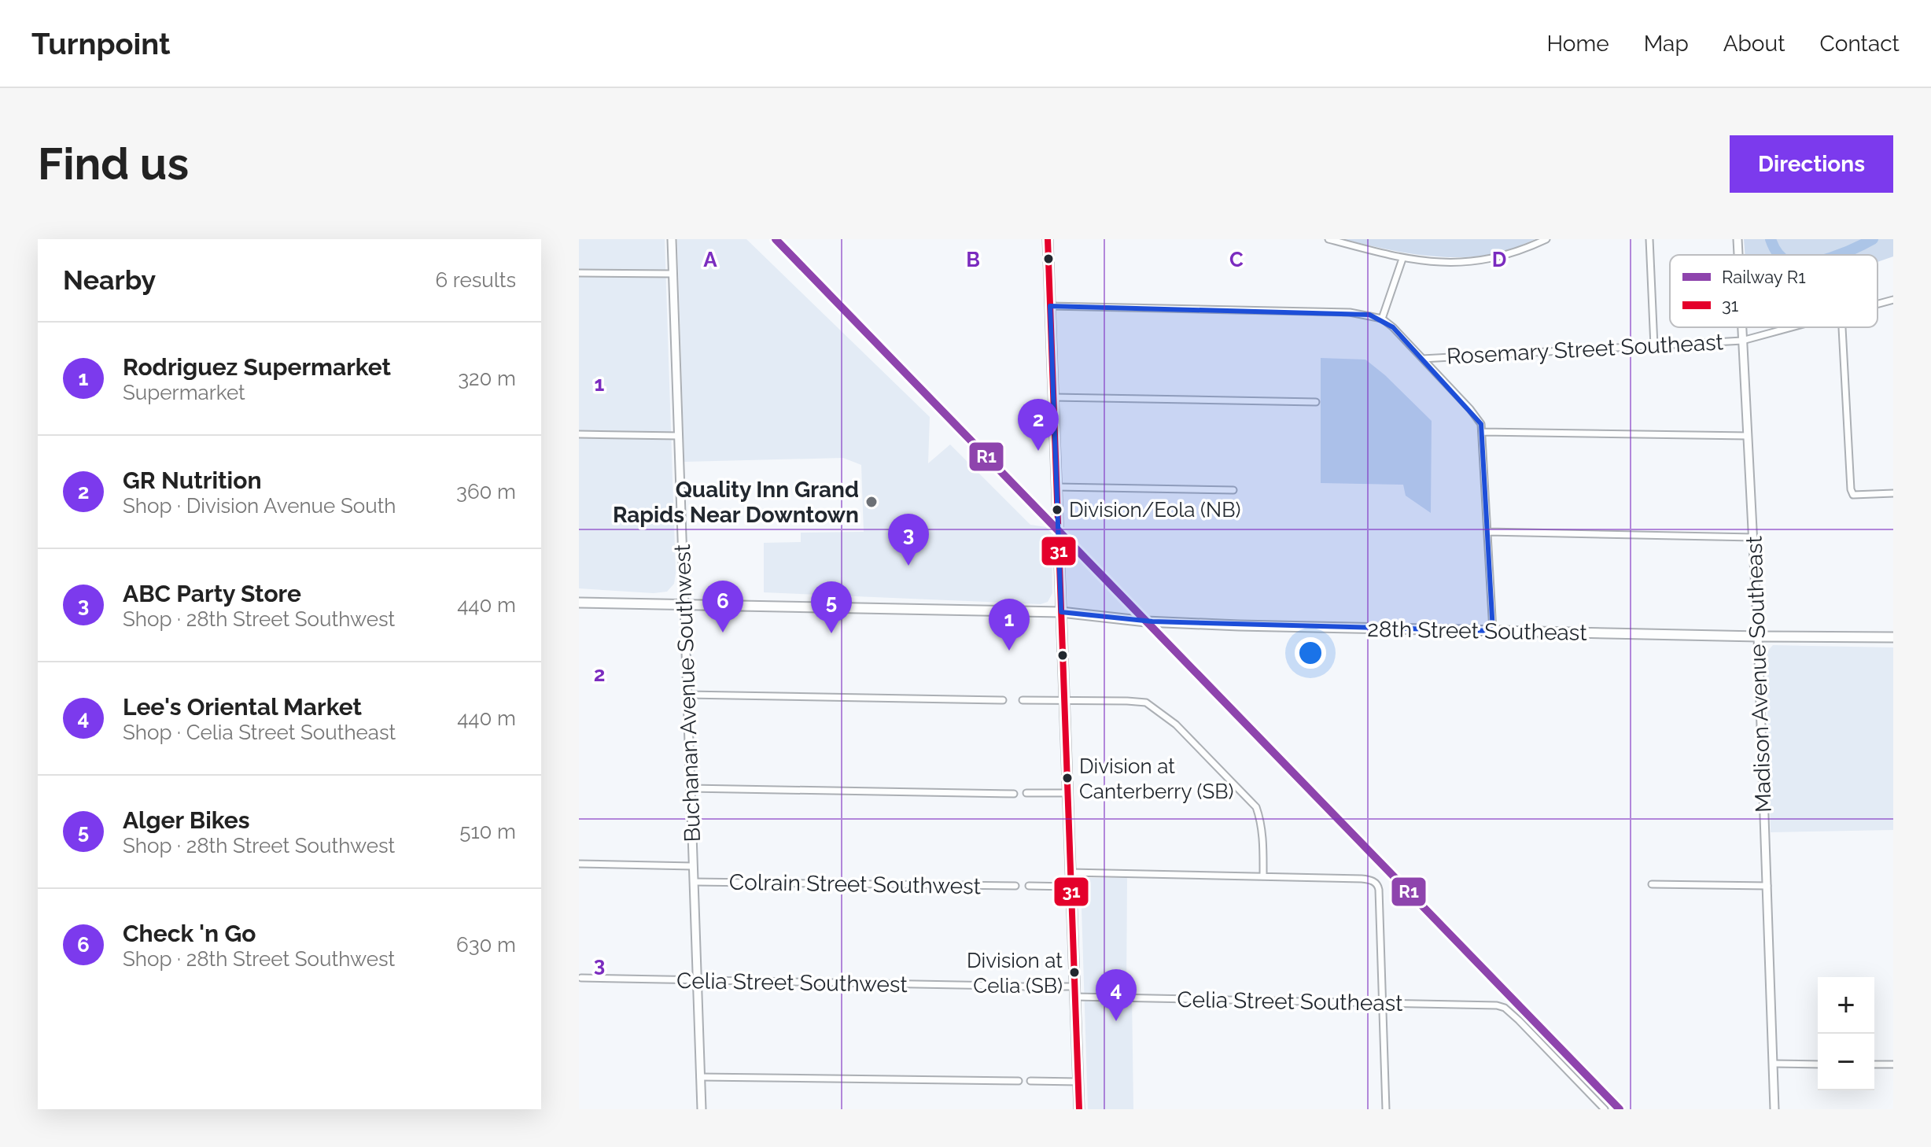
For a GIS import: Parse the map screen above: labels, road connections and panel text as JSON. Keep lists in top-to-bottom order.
{
  "streets": {
    "main road": ["28th Street Southeast"],
    "street": [
      "Rosemary Street Southeast",
      "Madison Avenue Southeast",
      "Buchanan Avenue Southwest",
      "Colrain Street Southwest",
      "Celia Street Southwest",
      "Celia Street Southeast"
    ]
  },
  "crossings": [
    ["Rosemary Street Southeast", "Madison Avenue Southeast"],
    ["28th Street Southeast", "Madison Avenue Southeast"],
    ["28th Street Southeast", "Buchanan Avenue Southwest"],
    ["Buchanan Avenue Southwest", "Colrain Street Southwest"],
    ["Buchanan Avenue Southwest", "Celia Street Southwest"]
  ],
  "places": [
    "Quality Inn Grand Rapids Near Downtown",
    "Division/Eola (NB)",
    "Division at Canterberry (SB)",
    "Division at Celia (SB)"
  ],
  "lines": ["rail line R1", "transit line 31"],
  "legend": ["Railway R1", "31"],
  "page": {
    "header": "Turnpoint",
    "nav": [
      "Home",
      "Map",
      "About",
      "Contact"
    ],
    "buttons": "Directions",
    "title": "Find us",
    "heading": ["Nearby", "6 results"],
    "list": [
      {
        "mark": "1",
        "name": "Rodriguez Supermarket",
        "note": "Supermarket",
        "value": "320 m"
      },
      {
        "mark": "2",
        "name": "GR Nutrition",
        "note": "Shop · Division Avenue South",
        "value": "360 m"
      },
      {
        "mark": "3",
        "name": "ABC Party Store",
        "note": "Shop · 28th Street Southwest",
        "value": "440 m"
      },
      {
        "mark": "4",
        "name": "Lee's Oriental Market",
        "note": "Shop · Celia Street Southeast",
        "value": "440 m"
      },
      {
        "mark": "5",
        "name": "Alger Bikes",
        "note": "Shop · 28th Street Southwest",
        "value": "510 m"
      },
      {
        "mark": "6",
        "name": "Check 'n Go",
        "note": "Shop · 28th Street Southwest",
        "value": "630 m"
      }
    ],
    "pins": [
      "2",
      "3",
      "6",
      "5",
      "1",
      "4"
    ],
    "map_buttons": ["+", "−"]
  },
  "grid": {
    "columns": [
      "A",
      "B",
      "C",
      "D"
    ],
    "rows": ["1", "2", "3"]
  }
}
